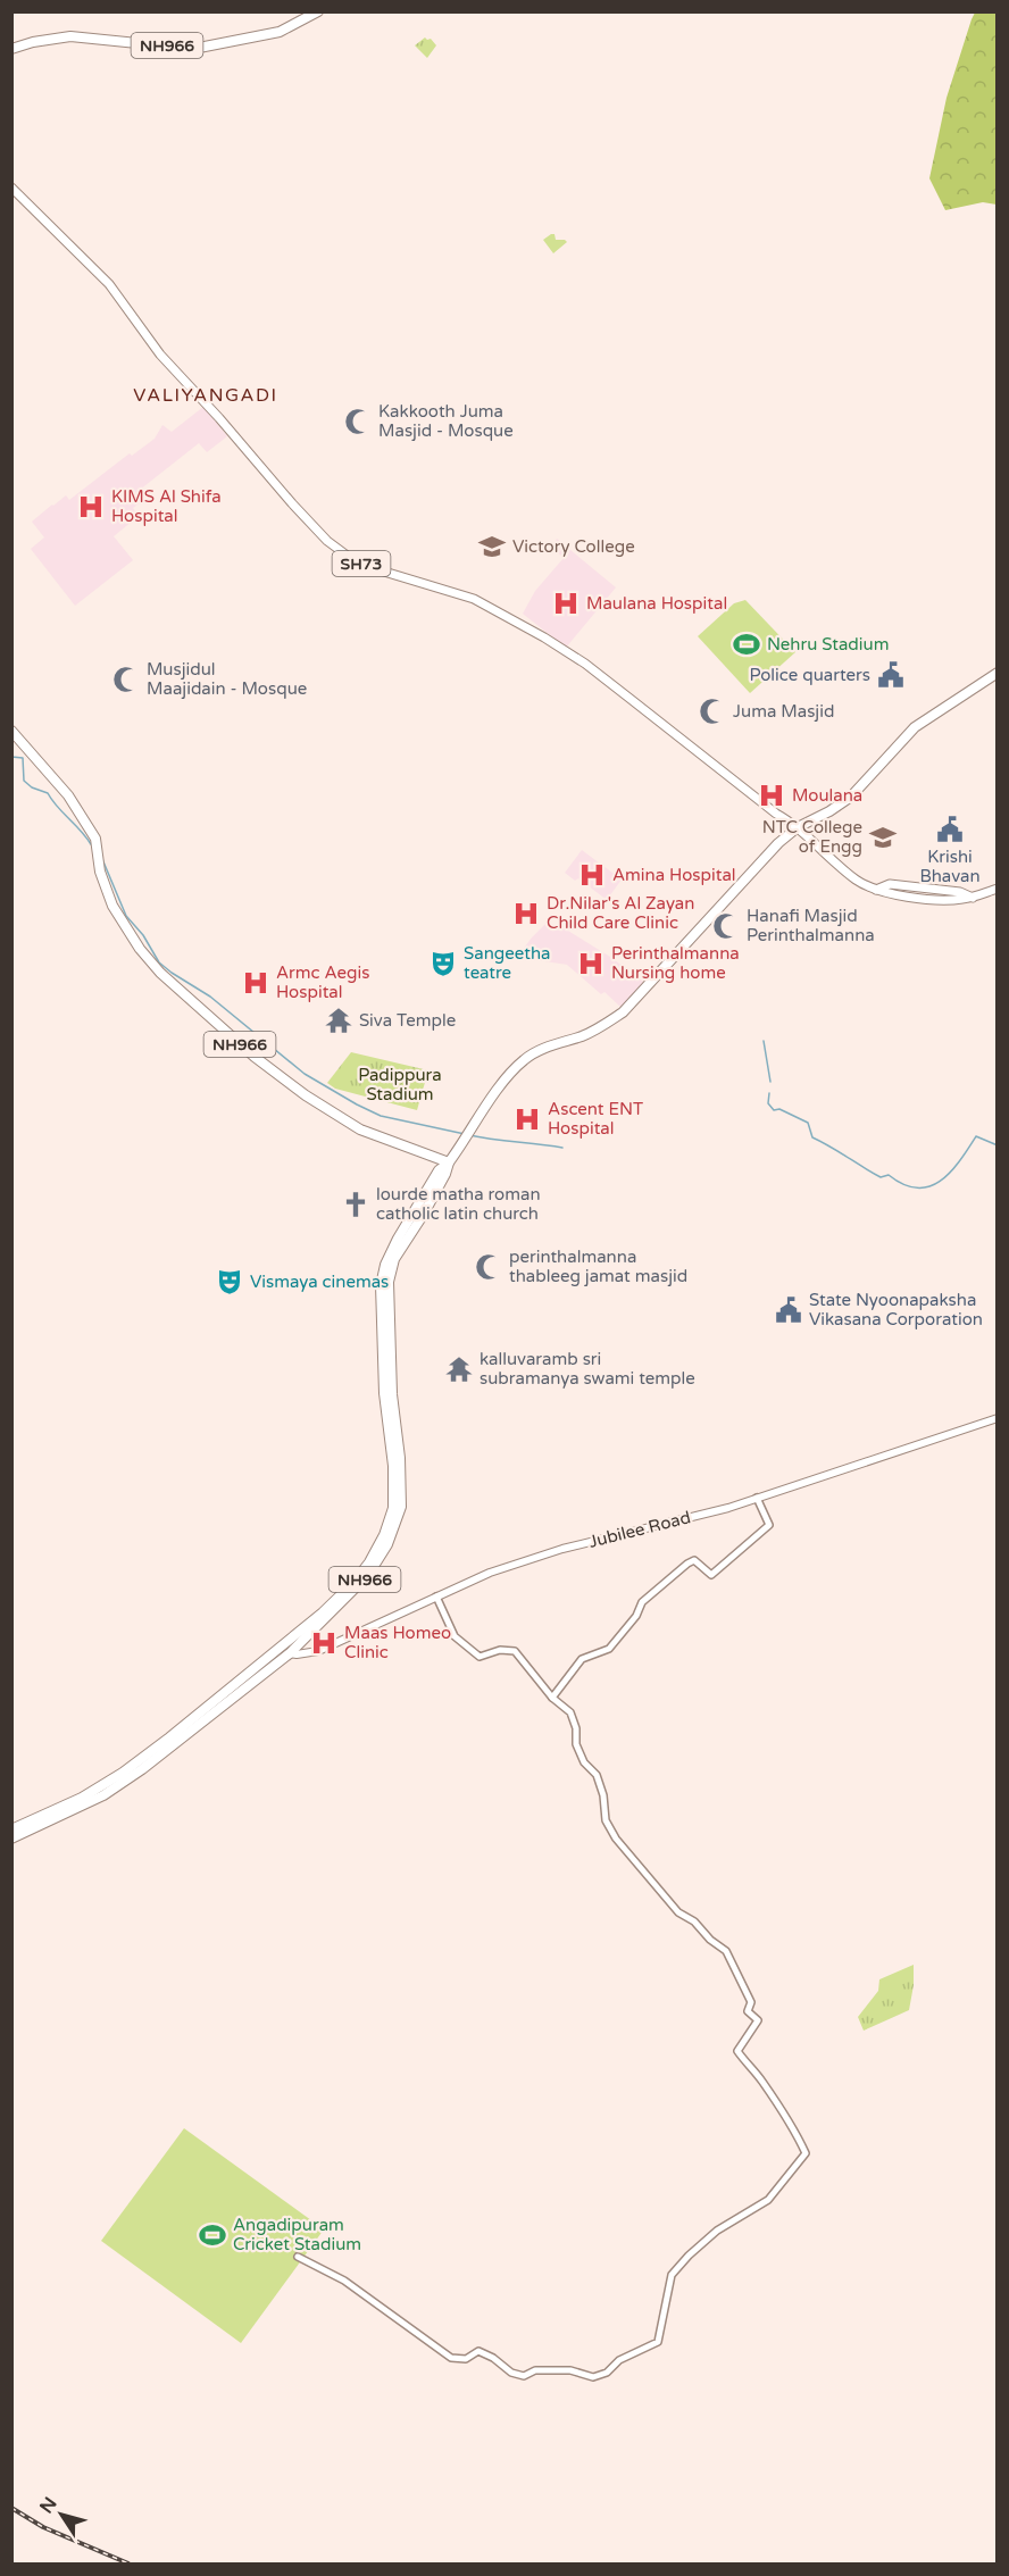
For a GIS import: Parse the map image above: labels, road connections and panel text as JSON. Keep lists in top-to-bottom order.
{
  "streets": {
    "highway": ["NH966"],
    "main road": ["SH73", "Jubilee Road"]
  },
  "crossings": [
    ["NH966", "Jubilee Road"]
  ],
  "districts": ["VALIYANGADI"],
  "parks": ["Padippura Stadium"],
  "places": {
    "mosque": [
      "Kakkooth Juma Masjid - Mosque",
      "Musjidul Maajidain - Mosque",
      "Juma Masjid",
      "Hanafi Masjid Perinthalmanna",
      "perinthalmanna thableeg jamat masjid"
    ],
    "hospital": [
      "KIMS Al Shifa Hospital",
      "Maulana Hospital",
      "Moulana",
      "Amina Hospital",
      "Dr.Nilar's Al Zayan Child Care Clinic",
      "Perinthalmanna Nursing home",
      "Armc Aegis Hospital",
      "Ascent ENT Hospital",
      "Maas Homeo Clinic"
    ],
    "school or university": ["Victory College", "NTC College of Engg"],
    "sports": ["Nehru Stadium", "Angadipuram Cricket Stadium"],
    "public building": ["Police quarters", "Krishi Bhavan", "State Nyoonapaksha Vikasana Corporation"],
    "theatre": ["Sangeetha teatre", "Vismaya cinemas"],
    "temple": ["Siva Temple", "kalluvaramb sri subramanya swami temple"],
    "church": ["lourde matha roman catholic latin church"]
  },
  "north": "top left"
}
